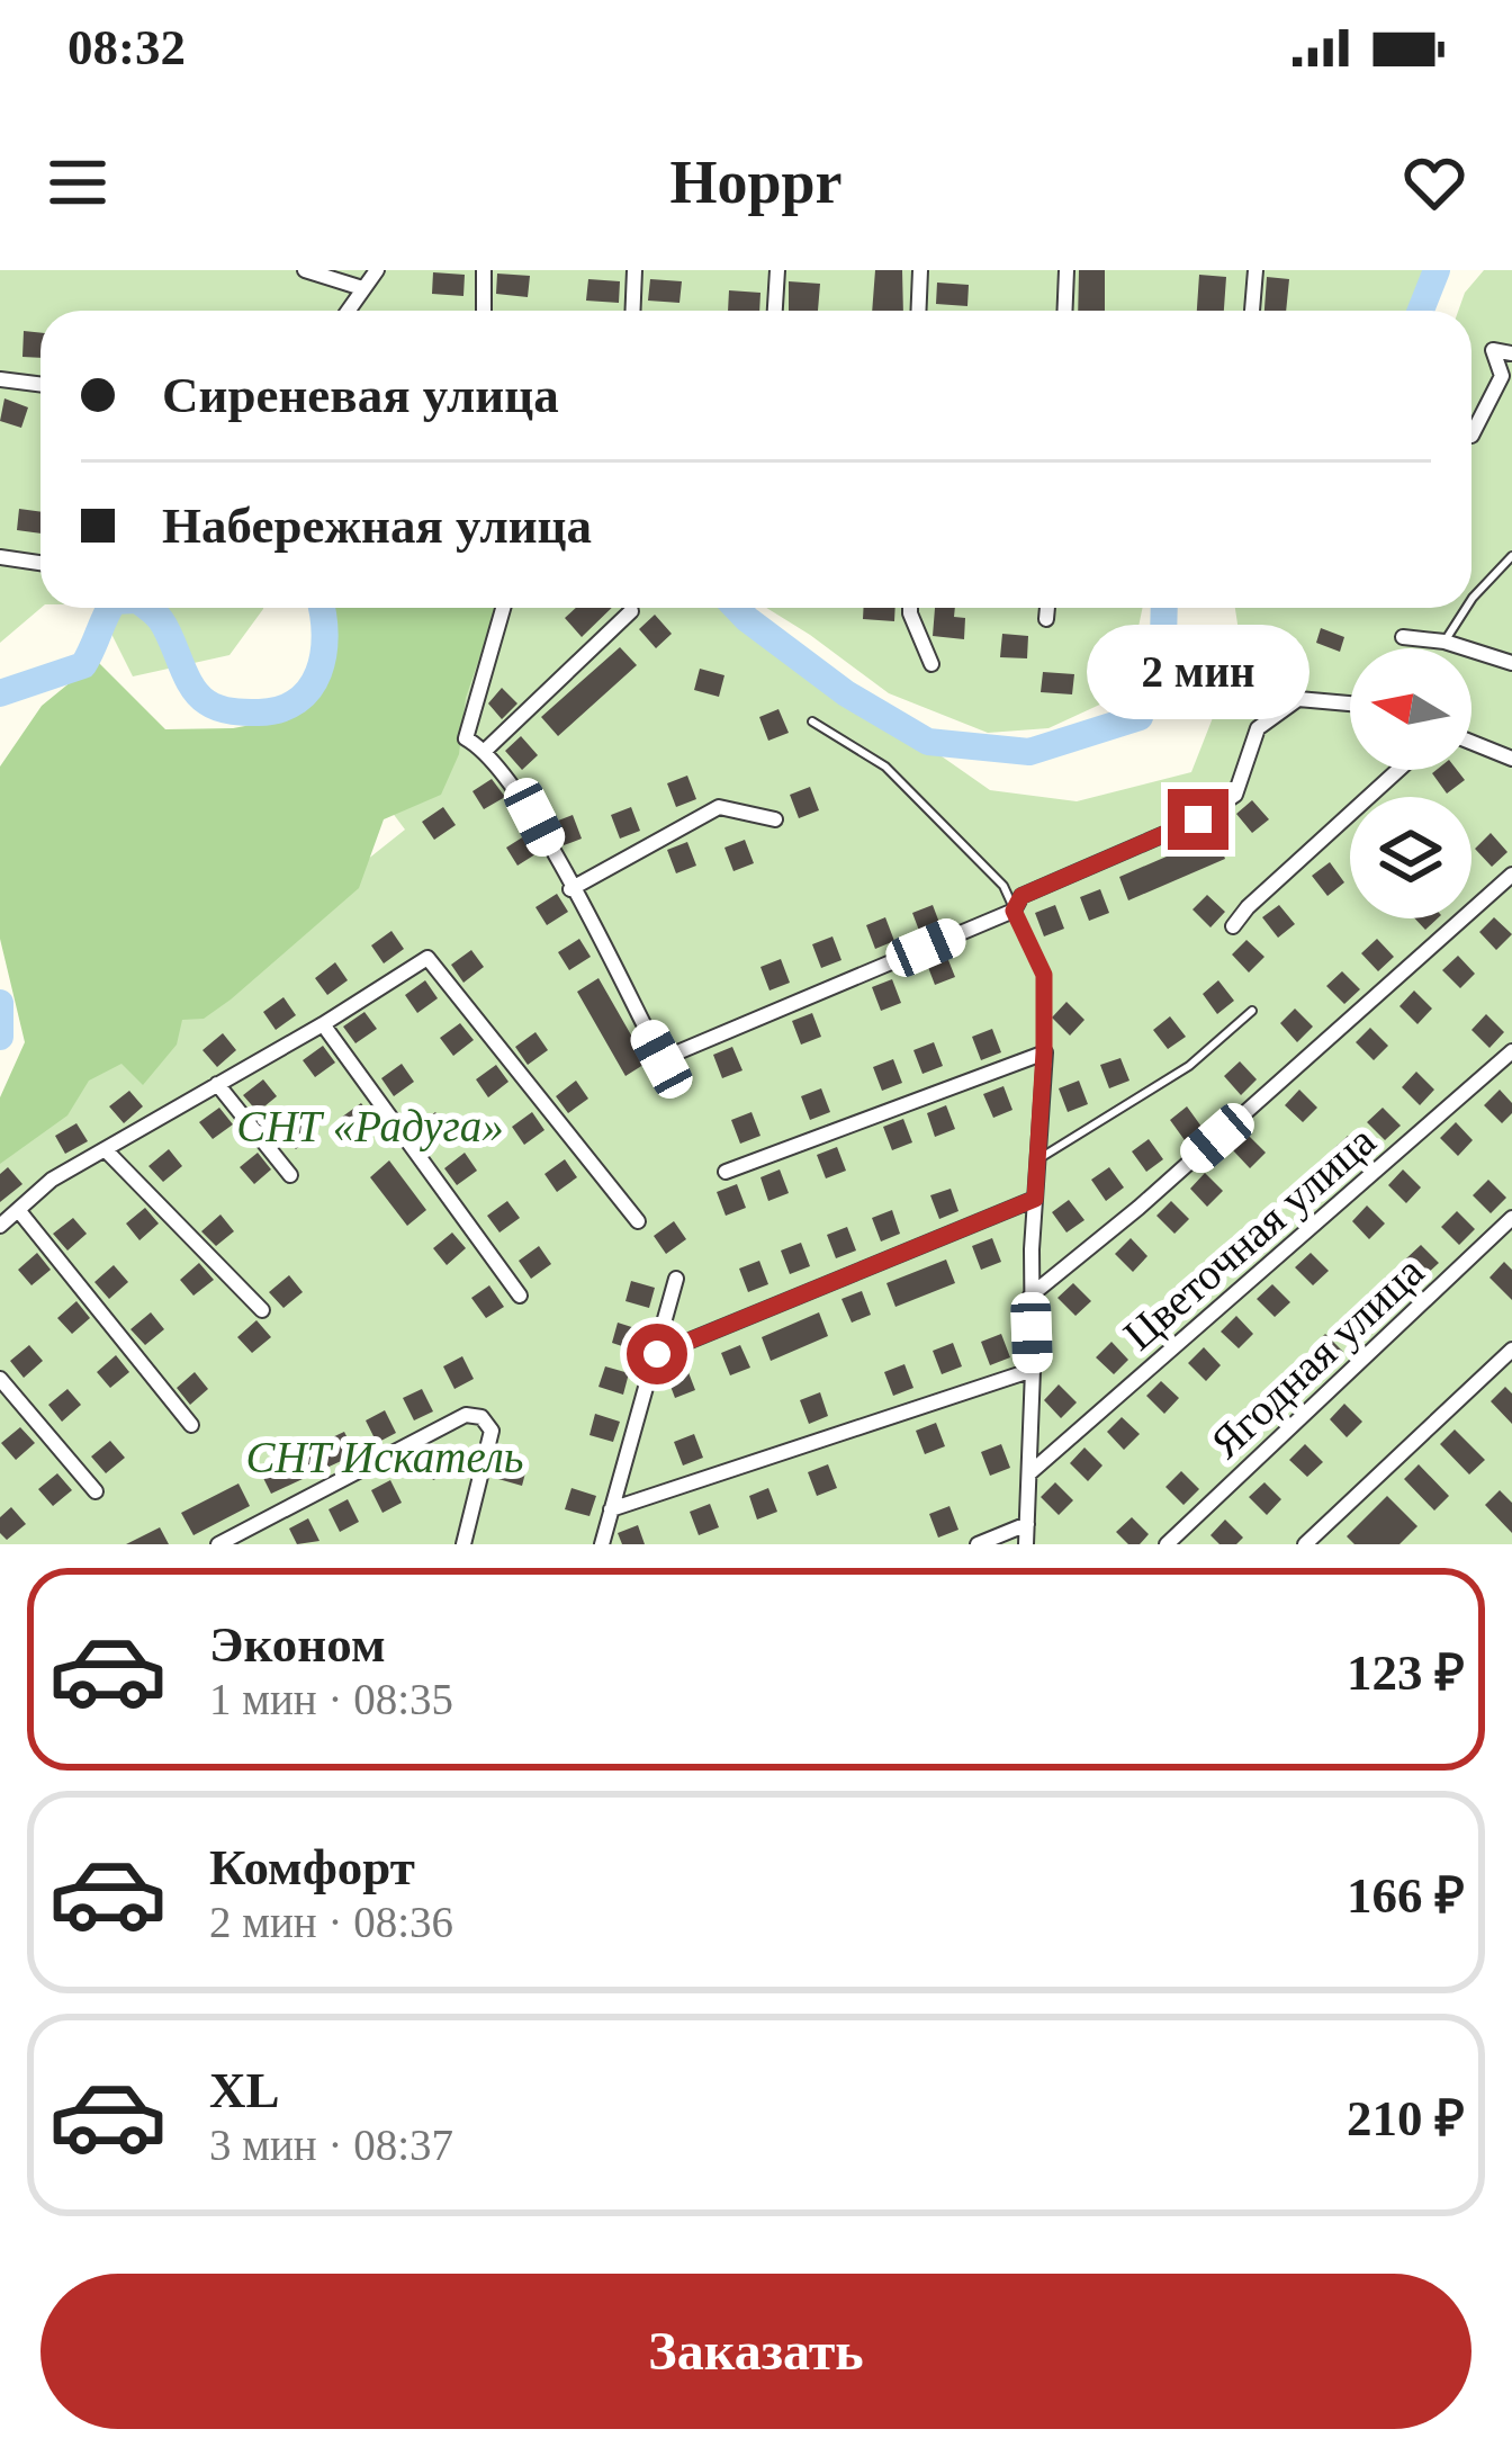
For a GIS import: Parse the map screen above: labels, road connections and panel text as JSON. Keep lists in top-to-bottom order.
{
  "streets": {
    "street": ["Цветочная улица", "Ягодная улица"]
  },
  "parks": ["СНТ «Радуга»", "СНТ Искатель"],
  "north": "left",
  "page": {
    "status": "08:32",
    "header": "Hoppr",
    "banner": ["Сиреневая улица", "Набережная улица"],
    "bubble": "2 мин",
    "list": [
      {
        "name": "Эконом",
        "note": "1 мин · 08:35",
        "value": "123 ₽"
      },
      {
        "name": "Комфорт",
        "note": "2 мин · 08:36",
        "value": "166 ₽"
      },
      {
        "name": "XL",
        "note": "3 мин · 08:37",
        "value": "210 ₽"
      }
    ],
    "buttons": "Заказать"
  }
}
